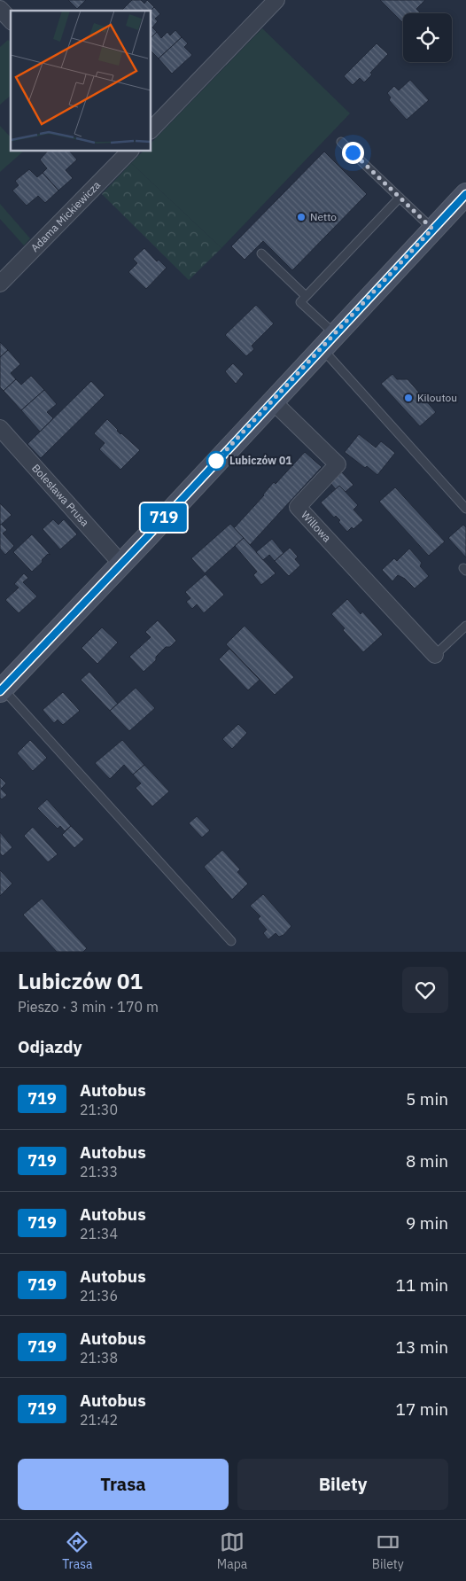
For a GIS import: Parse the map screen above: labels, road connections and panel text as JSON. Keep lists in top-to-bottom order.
{
  "streets": {
    "street": ["Adama Mickiewicza", "Bolesława Prusa", "Willowa"]
  },
  "places": ["Netto", "Kiloutou", "Lubiczów 01"],
  "lines": ["bus line 719"],
  "page": {
    "on_map": "719",
    "heading": [
      ["Lubiczów 01", "Pieszo · 3 min · 170 m"],
      "Odjazdy"
    ],
    "list": [
      {
        "mark": "719",
        "name": "Autobus",
        "note": "21:30",
        "value": "5 min"
      },
      {
        "mark": "719",
        "name": "Autobus",
        "note": "21:33",
        "value": "8 min"
      },
      {
        "mark": "719",
        "name": "Autobus",
        "note": "21:34",
        "value": "9 min"
      },
      {
        "mark": "719",
        "name": "Autobus",
        "note": "21:36",
        "value": "11 min"
      },
      {
        "mark": "719",
        "name": "Autobus",
        "note": "21:38",
        "value": "13 min"
      },
      {
        "mark": "719",
        "name": "Autobus",
        "note": "21:42",
        "value": "17 min"
      }
    ],
    "buttons": ["Trasa", "Bilety"],
    "tabs": ["Trasa", "Mapa", "Bilety"]
  }
}
